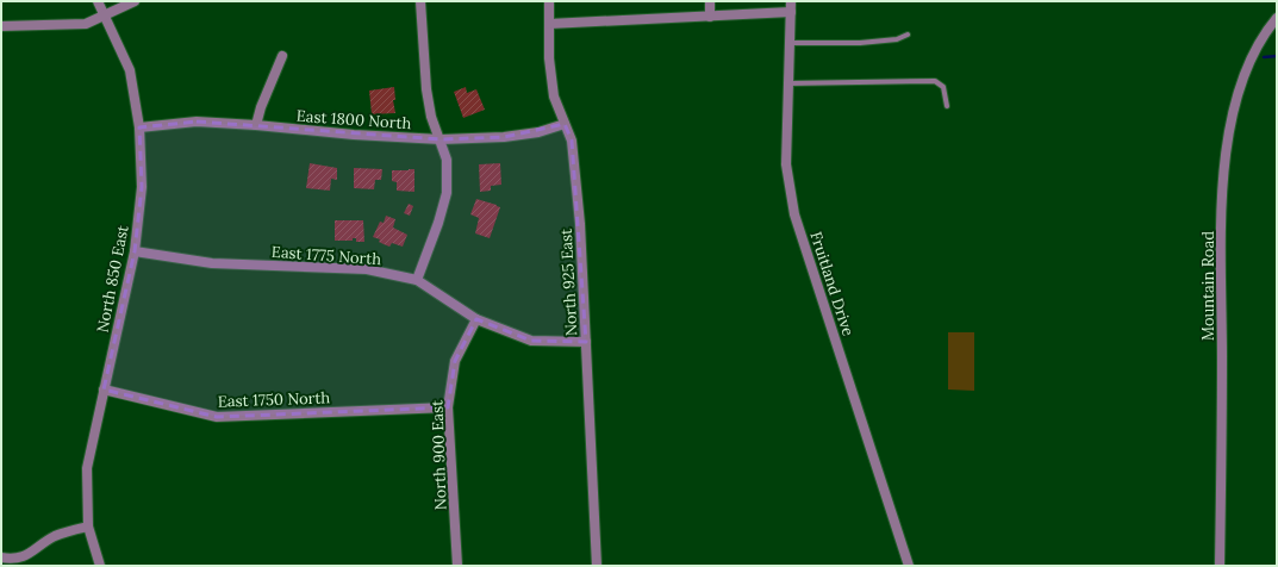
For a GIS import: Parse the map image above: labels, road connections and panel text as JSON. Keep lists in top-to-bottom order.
{
  "streets": {
    "street": [
      "East 1800 North",
      "East 1775 North",
      "North 850 East",
      "North 925 East",
      "Fruitland Drive",
      "Mountain Road",
      "East 1750 North",
      "North 900 East"
    ]
  },
  "crossings": [
    ["East 1800 North", "North 850 East"],
    ["East 1800 North", "North 925 East"],
    ["East 1775 North", "North 850 East"],
    ["East 1775 North", "North 925 East"],
    ["East 1775 North", "North 900 East"],
    ["North 850 East", "East 1750 North"],
    ["East 1750 North", "North 900 East"]
  ]
}
